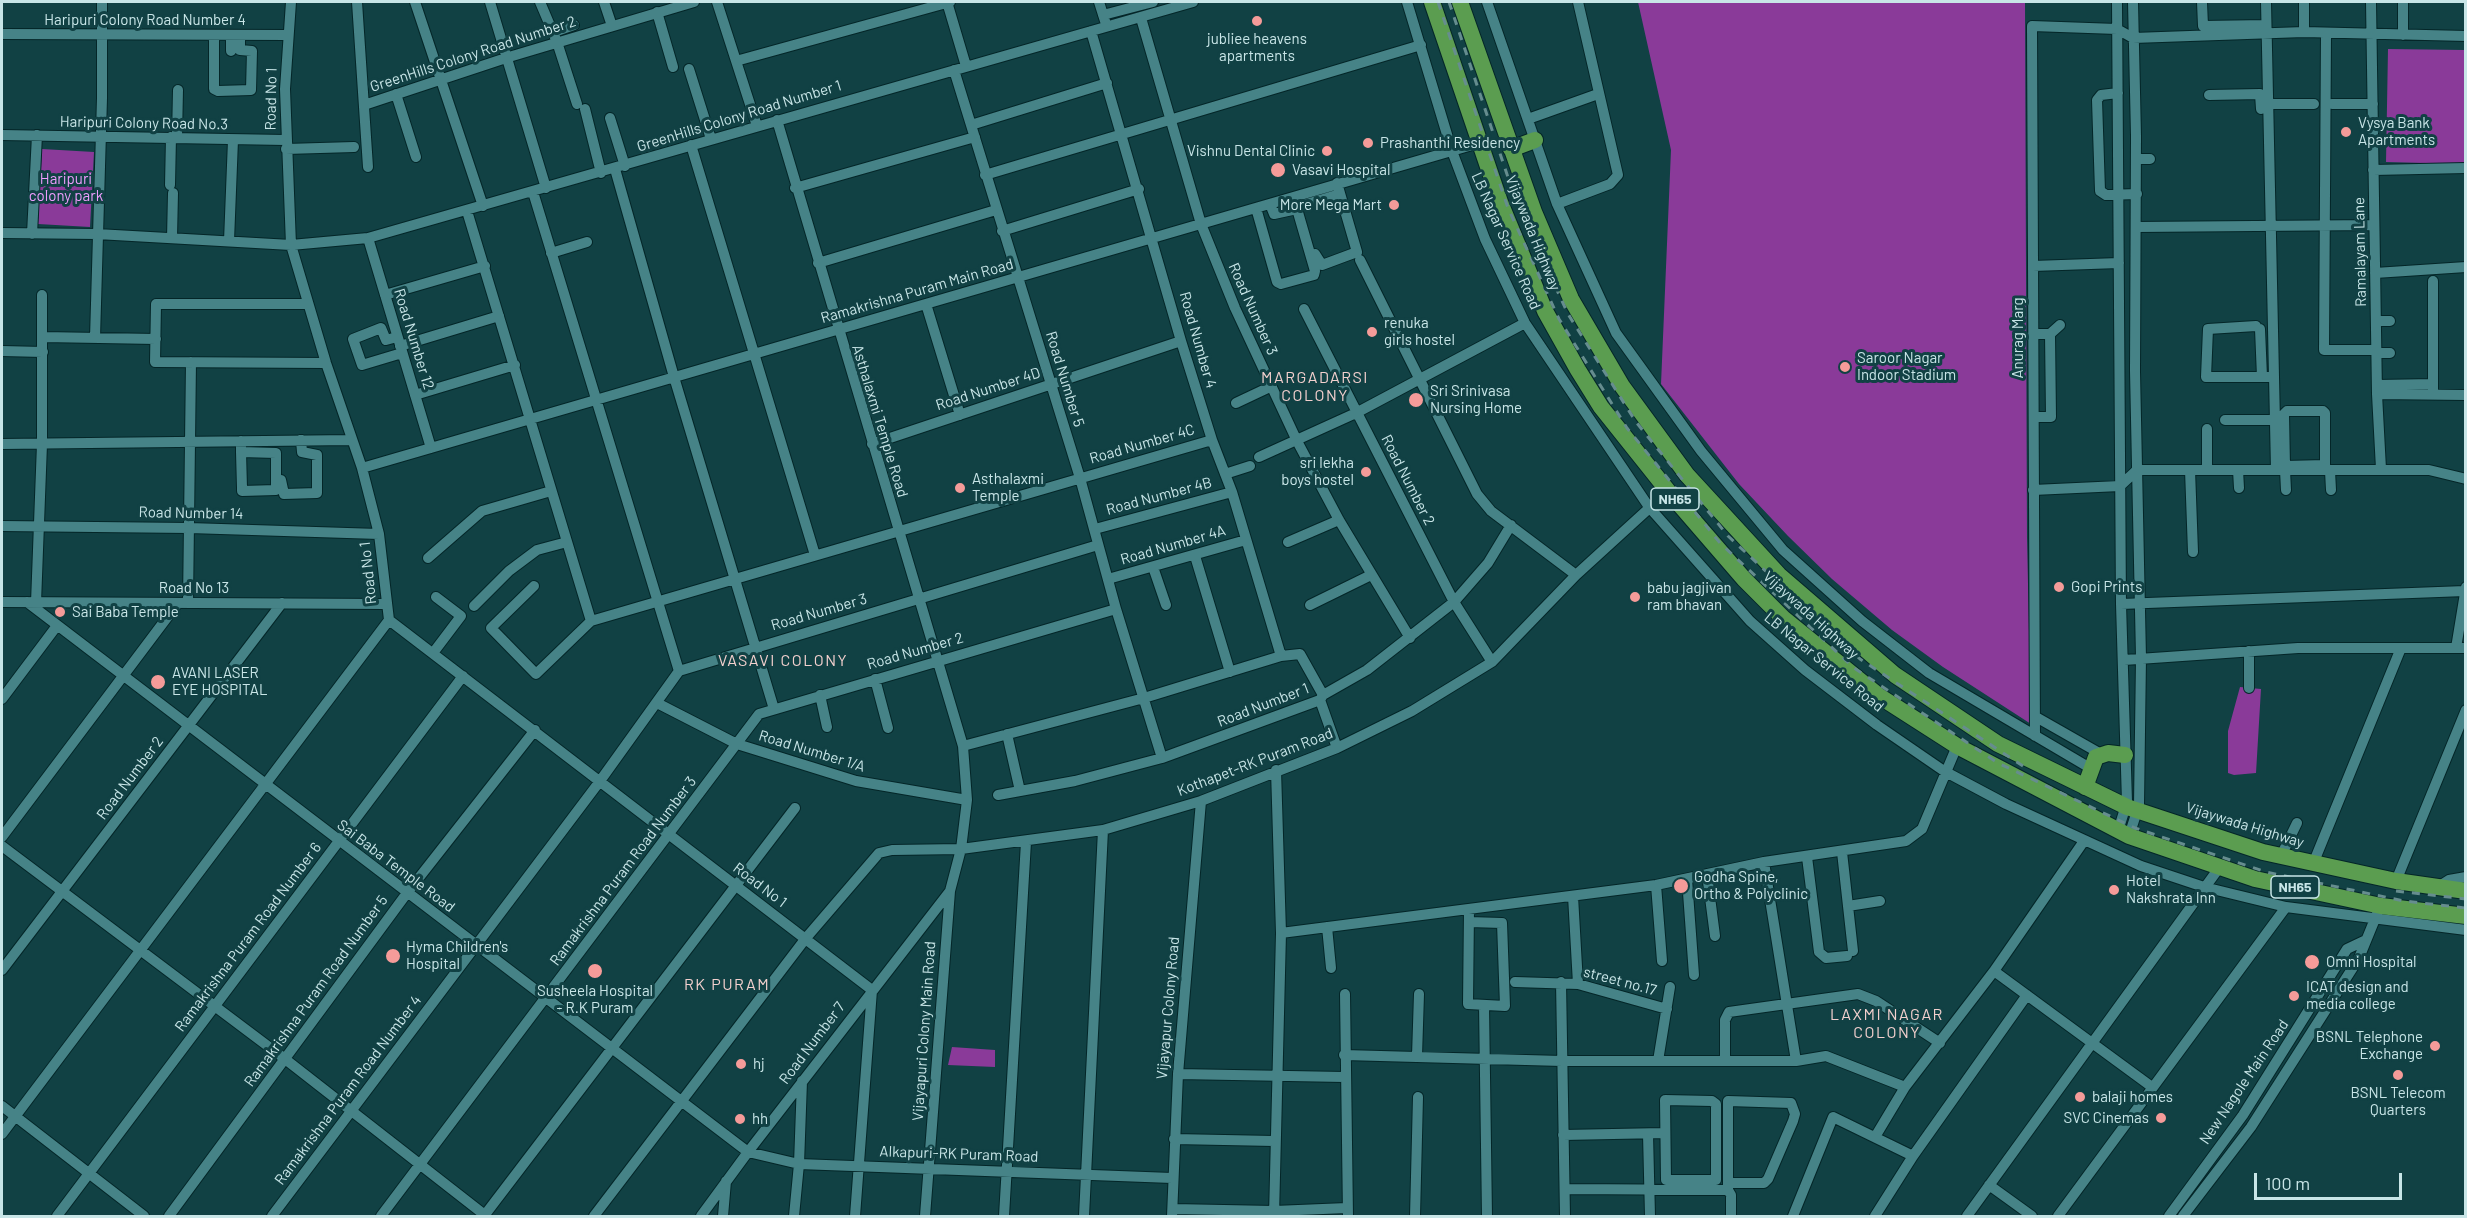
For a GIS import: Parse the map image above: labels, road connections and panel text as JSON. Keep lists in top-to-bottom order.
{
  "streets": {
    "highway": ["Vijaywada Highway", "NH65"],
    "street": [
      "Haripuri Colony Road Number 4",
      "GreenHills Colony Road Number 2",
      "Road No 1",
      "GreenHills Colony Road Number 1",
      "Haripuri Colony Road No.3",
      "LB Nagar Service Road",
      "Ramalayam Lane",
      "Ramakrishna Puram Main Road",
      "Road Number 3",
      "Anurag Marg",
      "Road Number 12",
      "Road Number 4",
      "Road Number 5",
      "Road Number 4D",
      "Asthalaxmi Temple Road",
      "Road Number 4C",
      "Road Number 2",
      "Road Number 4B",
      "Road Number 14",
      "Road Number 4A",
      "Road No 13",
      "Road Number 1",
      "Road Number 1/A",
      "Kothapet-RK Puram Road",
      "Sai Baba Temple Road",
      "Ramakrishna Puram Road Number 3",
      "Ramakrishna Puram Road Number 6",
      "street no.17",
      "Ramakrishna Puram Road Number 5",
      "Vijayapur Colony Road",
      "Vijayapuri Colony Main Road",
      "Road Number 7",
      "New Nagole Main Road",
      "Ramakrishna Puram Road Number 4",
      "Alkapuri-RK Puram Road"
    ]
  },
  "crossings": [
    ["Haripuri Colony Road Number 4", "Road No 1"],
    ["Road No 1", "GreenHills Colony Road Number 1"],
    ["Road No 1", "Haripuri Colony Road No.3"],
    ["Road No 1", "Ramakrishna Puram Main Road"],
    ["Road No 1", "Road Number 14"],
    ["Road No 1", "Road No 13"],
    ["Road No 1", "Kothapet-RK Puram Road"],
    ["Road No 1", "Ramakrishna Puram Road Number 3"],
    ["Road No 1", "Ramakrishna Puram Road Number 6"],
    ["Road No 1", "Ramakrishna Puram Road Number 5"],
    ["Road No 1", "Road Number 7"],
    ["Road No 1", "Ramakrishna Puram Road Number 4"],
    ["GreenHills Colony Road Number 1", "Road Number 3"],
    ["GreenHills Colony Road Number 1", "Road Number 12"],
    ["GreenHills Colony Road Number 1", "Road Number 4"],
    ["GreenHills Colony Road Number 1", "Road Number 5"],
    ["GreenHills Colony Road Number 1", "Asthalaxmi Temple Road"],
    ["Vijaywada Highway", "LB Nagar Service Road"],
    ["Vijaywada Highway", "Ramakrishna Puram Main Road"],
    ["Vijaywada Highway", "Kothapet-RK Puram Road"],
    ["LB Nagar Service Road", "Ramakrishna Puram Main Road"],
    ["LB Nagar Service Road", "Kothapet-RK Puram Road"],
    ["Ramakrishna Puram Main Road", "Road Number 3"],
    ["Ramakrishna Puram Main Road", "Road Number 12"],
    ["Ramakrishna Puram Main Road", "Road Number 4"],
    ["Ramakrishna Puram Main Road", "Road Number 5"],
    ["Ramakrishna Puram Main Road", "Asthalaxmi Temple Road"],
    ["Road Number 3", "Road Number 5"],
    ["Road Number 3", "Asthalaxmi Temple Road"],
    ["Road Number 3", "Road Number 1"],
    ["Road Number 4", "Road Number 4D"],
    ["Road Number 4", "Road Number 4C"],
    ["Road Number 4", "Road Number 4B"],
    ["Road Number 4", "Road Number 4A"],
    ["Road Number 5", "Road Number 4D"],
    ["Road Number 5", "Road Number 4C"],
    ["Road Number 5", "Road Number 2"],
    ["Road Number 5", "Road Number 4B"],
    ["Road Number 5", "Road Number 4A"],
    ["Road Number 5", "Road Number 1"],
    ["Road Number 4D", "Asthalaxmi Temple Road"],
    ["Asthalaxmi Temple Road", "Road Number 4C"],
    ["Asthalaxmi Temple Road", "Road Number 2"],
    ["Asthalaxmi Temple Road", "Vijayapuri Colony Main Road"],
    ["Road Number 2", "Road No 13"],
    ["Road Number 2", "Road Number 1"],
    ["Road Number 2", "Road Number 1/A"],
    ["Road Number 2", "Kothapet-RK Puram Road"],
    ["Road Number 2", "Sai Baba Temple Road"],
    ["Road Number 2", "Ramakrishna Puram Road Number 3"],
    ["Road No 13", "Sai Baba Temple Road"],
    ["Road Number 1/A", "Ramakrishna Puram Road Number 3"],
    ["Road Number 1/A", "Vijayapuri Colony Main Road"],
    ["Kothapet-RK Puram Road", "Sai Baba Temple Road"],
    ["Kothapet-RK Puram Road", "Vijayapur Colony Road"],
    ["Kothapet-RK Puram Road", "Vijayapuri Colony Main Road"],
    ["Sai Baba Temple Road", "Ramakrishna Puram Road Number 3"],
    ["Sai Baba Temple Road", "Ramakrishna Puram Road Number 6"],
    ["Sai Baba Temple Road", "Ramakrishna Puram Road Number 5"],
    ["Sai Baba Temple Road", "Road Number 7"],
    ["Sai Baba Temple Road", "Ramakrishna Puram Road Number 4"],
    ["Sai Baba Temple Road", "Alkapuri-RK Puram Road"],
    ["Vijayapur Colony Road", "Alkapuri-RK Puram Road"],
    ["Vijayapuri Colony Main Road", "Road Number 7"],
    ["Vijayapuri Colony Main Road", "Alkapuri-RK Puram Road"],
    ["Road Number 7", "Alkapuri-RK Puram Road"]
  ],
  "districts": [
    "MARGADARSI COLONY",
    "VASAVI COLONY",
    "RK PURAM",
    "LAXMI NAGAR COLONY"
  ],
  "parks": ["Haripuri colony park"],
  "places": [
    "jubliee heavens apartments",
    "Vysya Bank Apartments",
    "Prashanthi Residency",
    "Vishnu Dental Clinic",
    "Vasavi Hospital",
    "More Mega Mart",
    "renuka girls hostel",
    "Saroor Nagar Indoor Stadium",
    "Sri Srinivasa Nursing Home",
    "sri lekha boys hostel",
    "Asthalaxmi Temple",
    "Gopi Prints",
    "babu jagjivan ram bhavan",
    "Sai Baba Temple",
    "AVANI LASER EYE HOSPITAL",
    "Godha Spine, Ortho & Polyclinic",
    "Hotel Nakshrata Inn",
    "Hyma Children's Hospital",
    "Omni Hospital",
    "Susheela Hospital - R.K Puram",
    "ICAT design and media college",
    "BSNL Telephone Exchange",
    "hj",
    "BSNL Telecom Quarters",
    "balaji homes",
    "SVC Cinemas",
    "hh"
  ],
  "scale_bar": "100 m"
}
